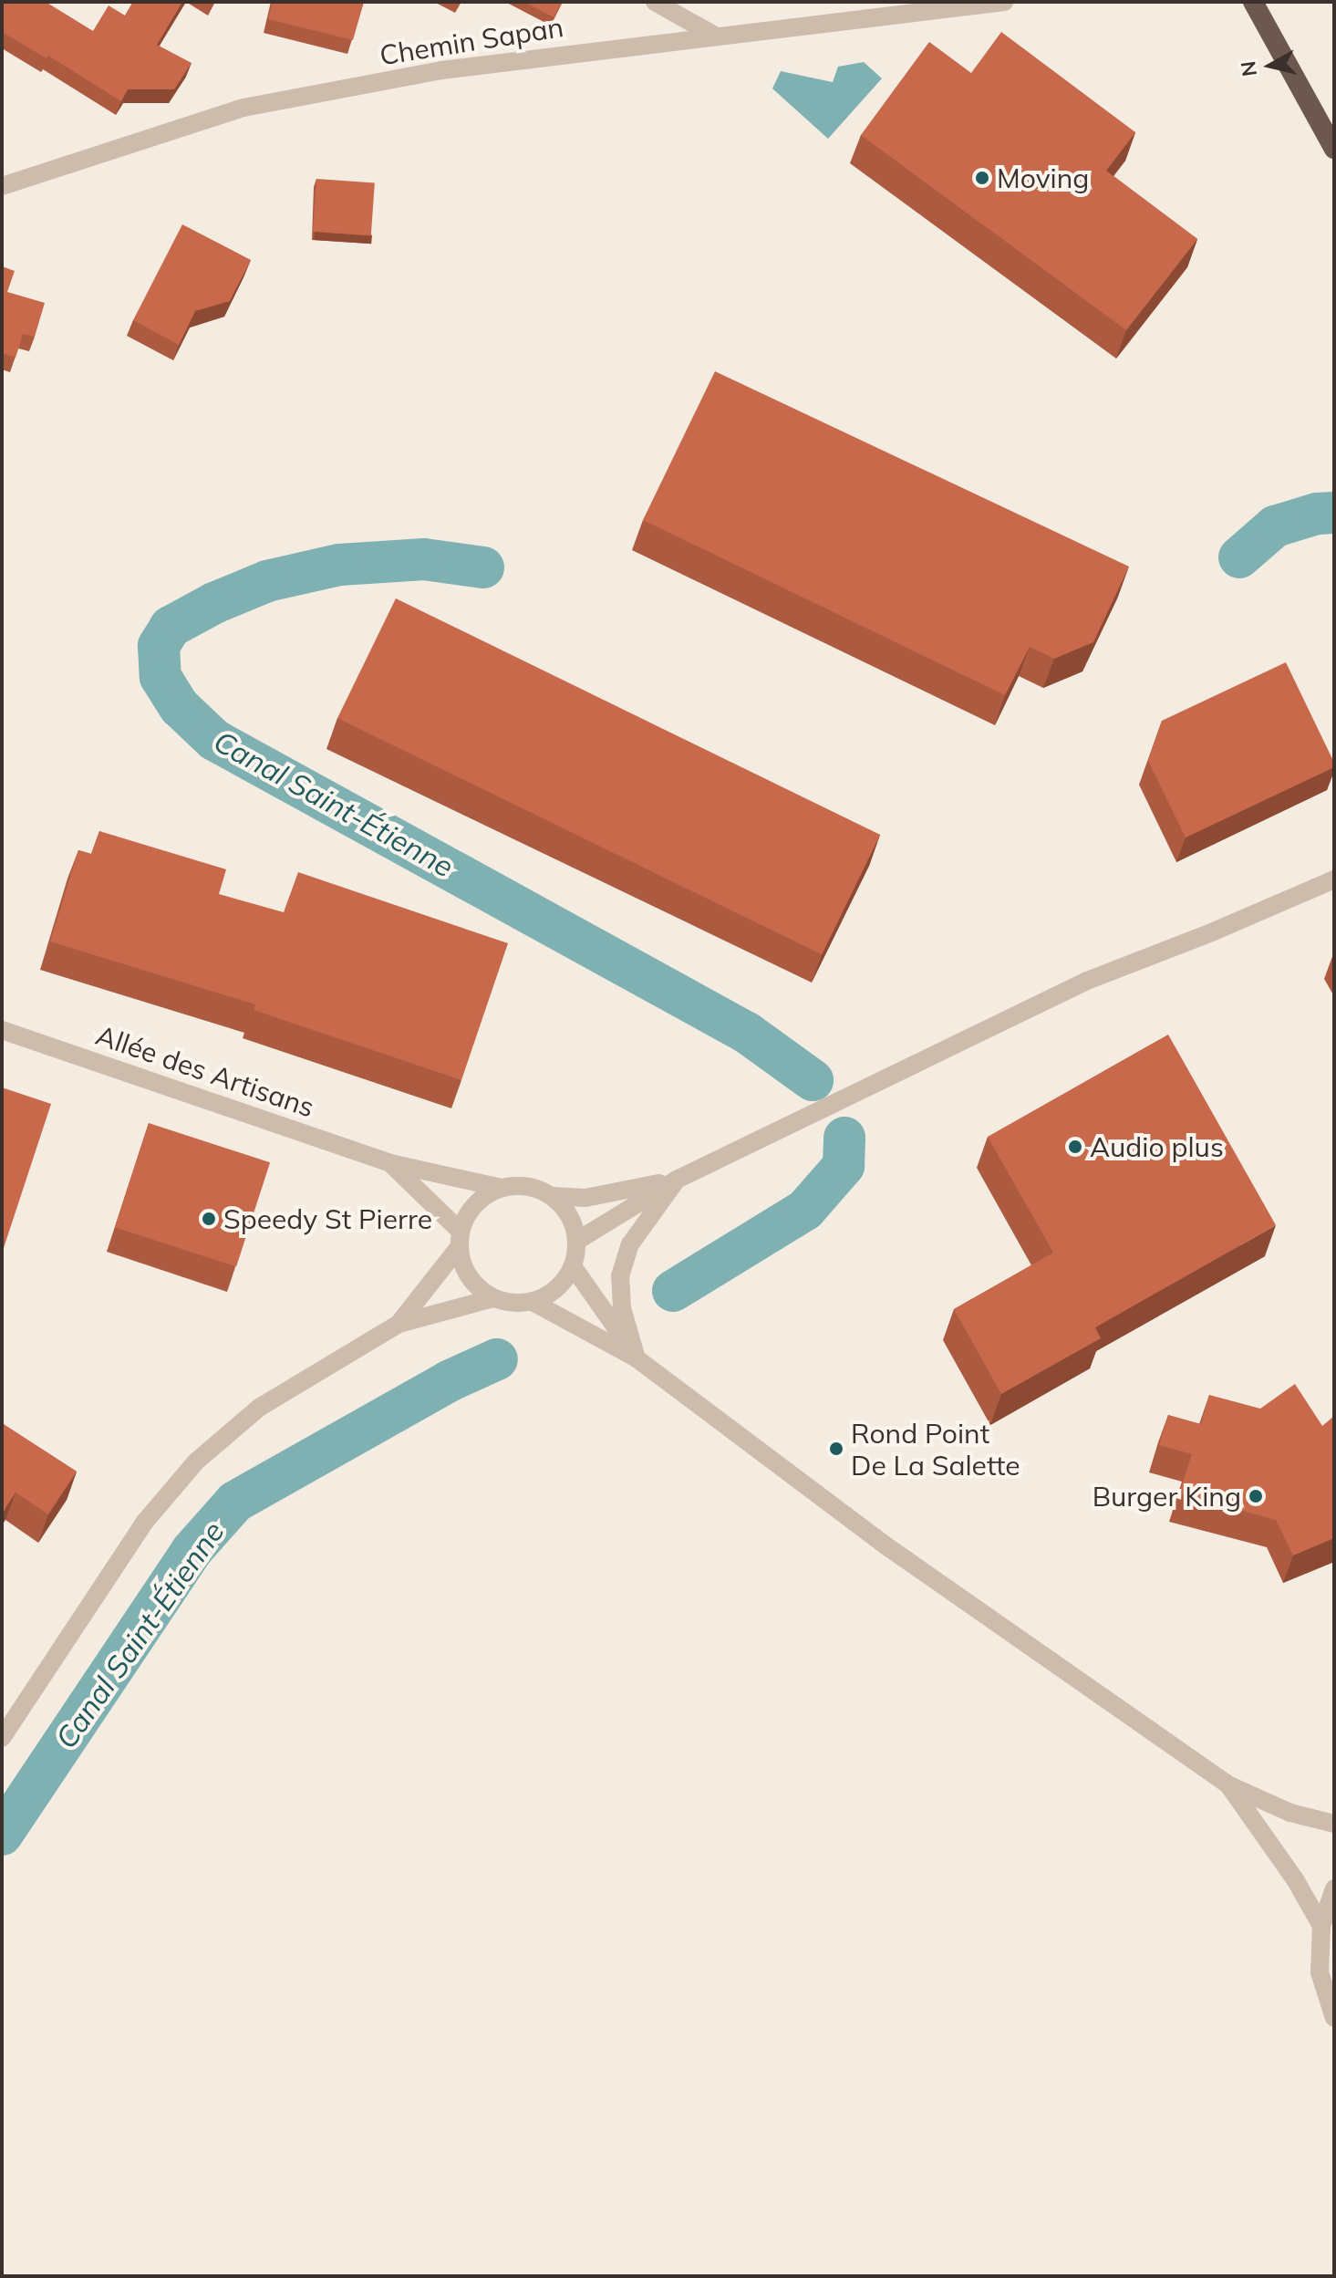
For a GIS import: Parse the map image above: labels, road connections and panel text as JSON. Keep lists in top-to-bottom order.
{
  "streets": {
    "street": ["Chemin Sapan", "Allée des Artisans"]
  },
  "water": ["Canal Saint-Étienne"],
  "places": [
    "Moving",
    "Audio plus",
    "Speedy St Pierre",
    "Rond Point De La Salette",
    "Burger King"
  ],
  "north": "left"
}
